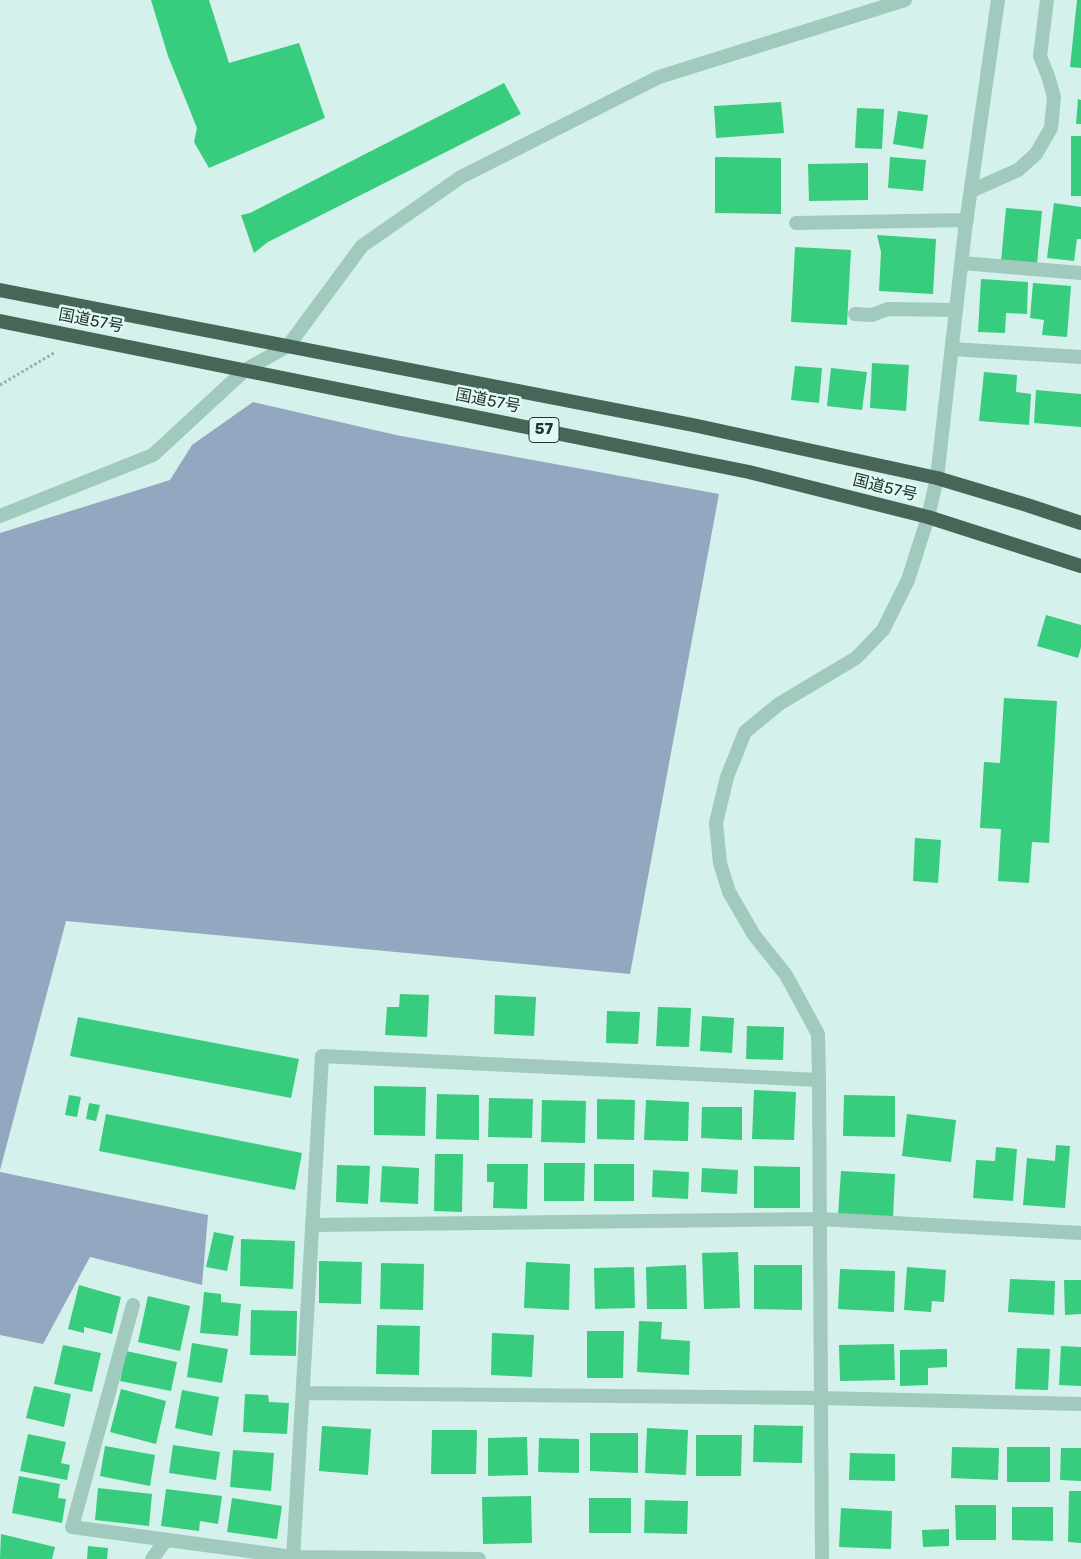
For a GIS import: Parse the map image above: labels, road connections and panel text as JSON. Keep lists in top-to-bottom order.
{
  "streets": {
    "highway": ["国道57号", "57"]
  }
}
